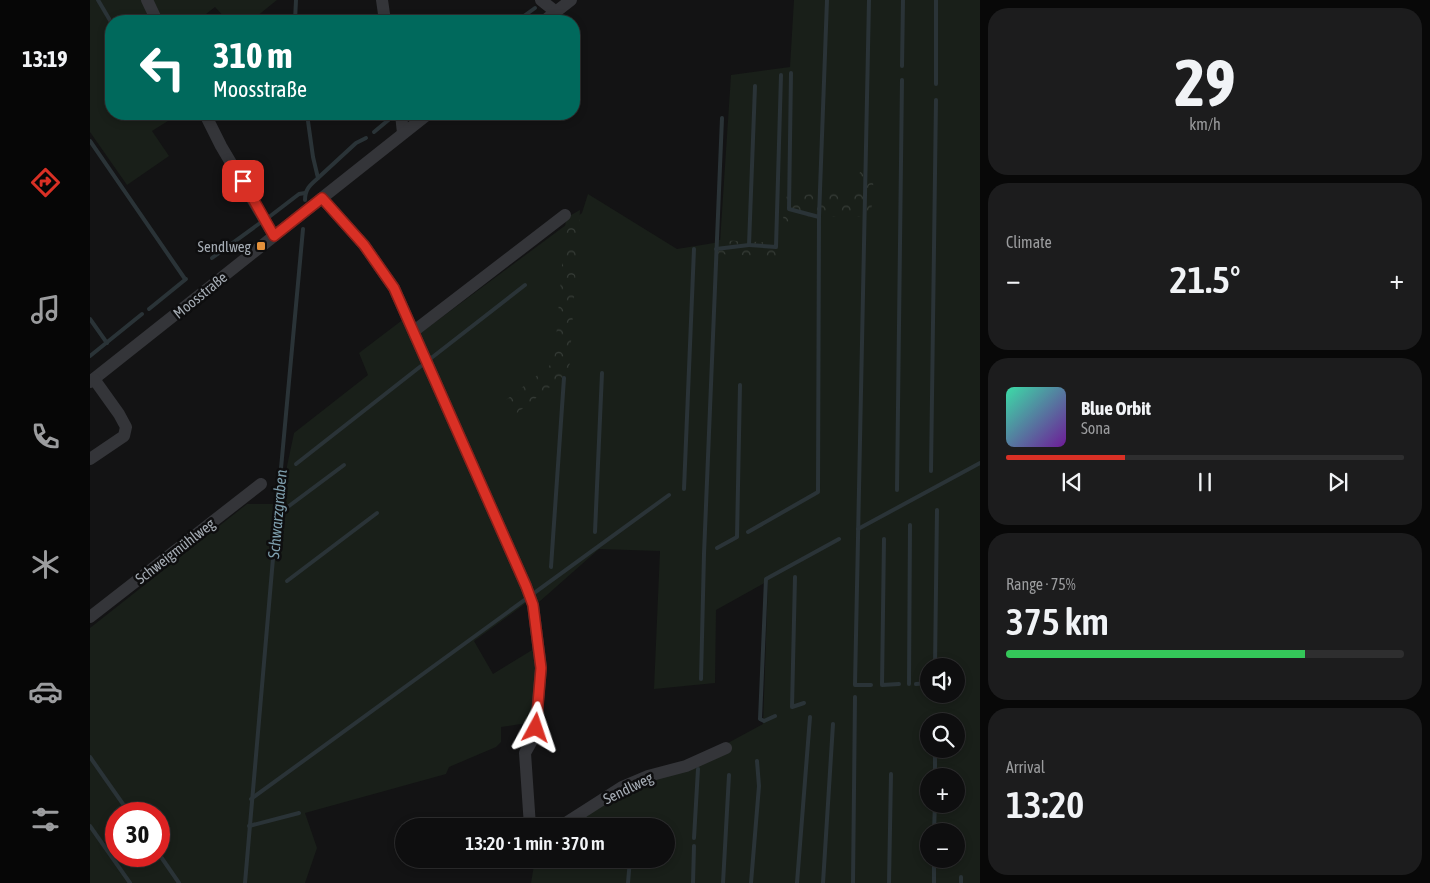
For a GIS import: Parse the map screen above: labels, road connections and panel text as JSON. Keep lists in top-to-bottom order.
{
  "streets": {
    "street": ["Moosstraße", "Schweigmühlweg", "Sendlweg"]
  },
  "water": ["Schwarzgraben"],
  "places": {
    "transit": ["Sendlweg"]
  },
  "page": {
    "tabs": "13:19",
    "tile": [
      ["29", "km/h"],
      "Climate",
      ["Range · 75%", "375 km"],
      ["Arrival", "13:20"]
    ],
    "turn": ["310 m", "Moosstraße"],
    "heat": ["−", "21.5°", "+"],
    "song": ["Blue Orbit", "Sona"],
    "map_buttons": ["+", "−"],
    "limit": "30",
    "trip": "13:20 · 1 min · 370 m"
  }
}
